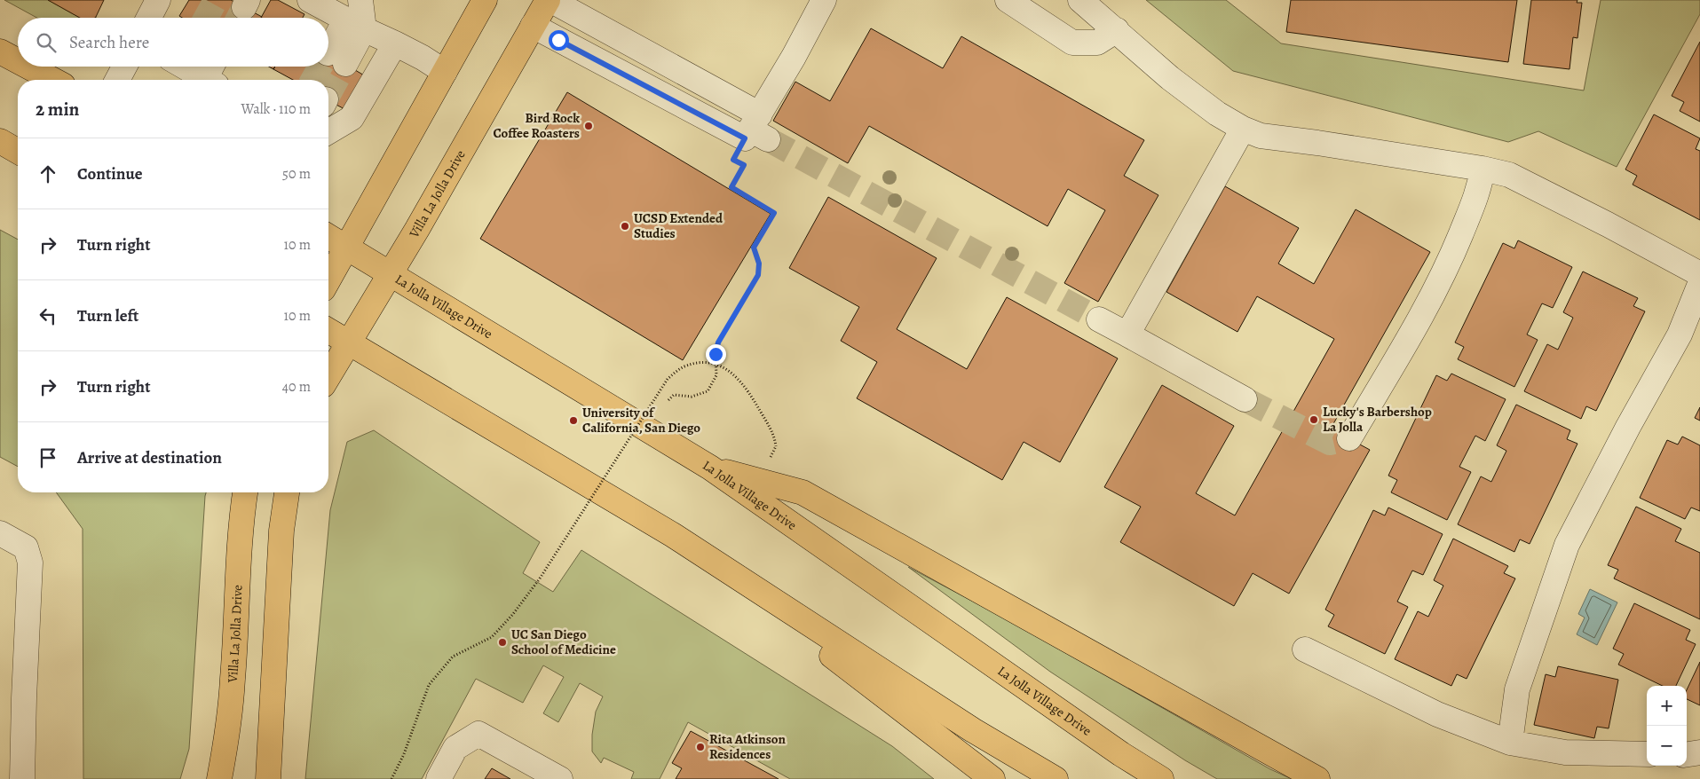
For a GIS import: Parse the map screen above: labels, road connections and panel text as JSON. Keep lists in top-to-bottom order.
{
  "streets": {
    "main road": ["Villa La Jolla Drive", "La Jolla Village Drive"]
  },
  "crossings": [
    ["Villa La Jolla Drive", "La Jolla Village Drive"]
  ],
  "places": [
    "Bird Rock Coffee Roasters",
    "UCSD Extended Studies",
    "Lucky's Barbershop La Jolla",
    "University of California, San Diego",
    "UC San Diego School of Medicine",
    "Rita Atkinson Residences"
  ],
  "page": {
    "search": "Search here",
    "heading": ["2 min", "Walk · 110 m"],
    "list": [
      ["Continue", "50 m"],
      ["Turn right", "10 m"],
      ["Turn left", "10 m"],
      ["Turn right", "40 m"],
      "Arrive at destination"
    ],
    "map_buttons": ["+", "−"]
  }
}
